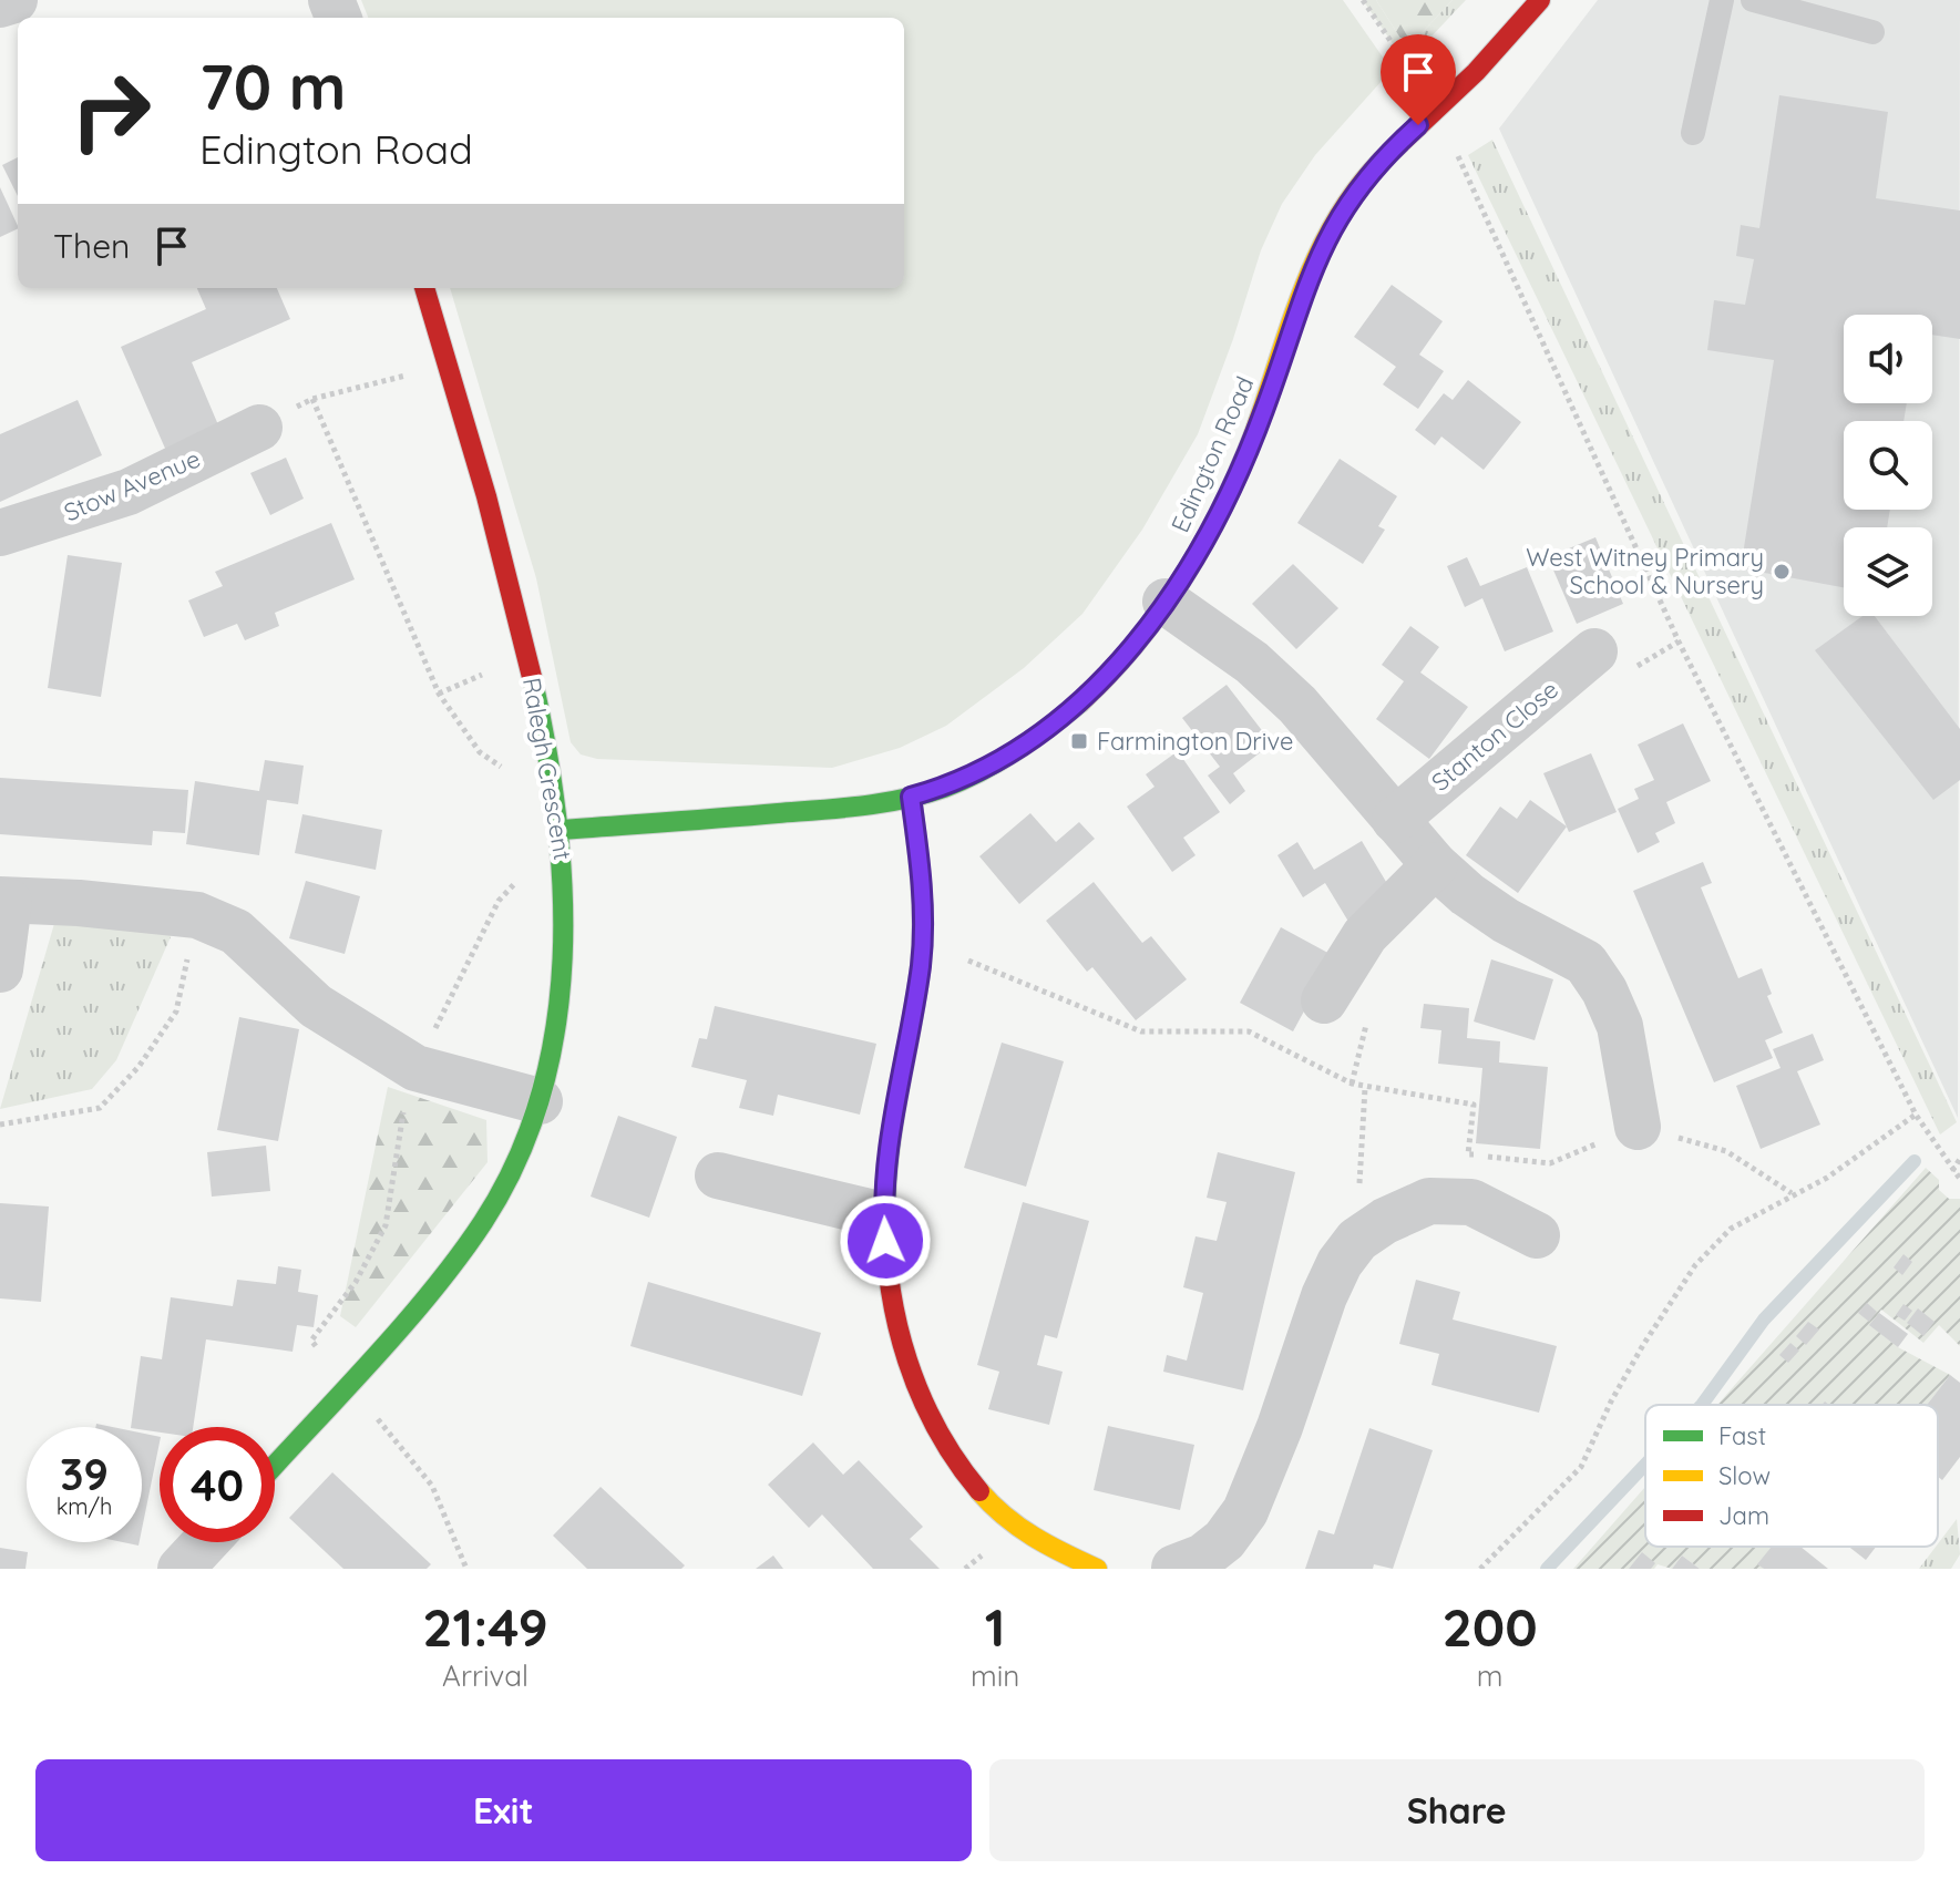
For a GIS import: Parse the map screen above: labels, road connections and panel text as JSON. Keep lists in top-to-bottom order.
{
  "streets": {
    "street": [
      "Edington Road",
      "Stow Avenue",
      "Stanton Close",
      "Ralegh Crescent"
    ]
  },
  "crossings": [
    ["Edington Road", "Ralegh Crescent"]
  ],
  "places": {
    "other": ["West Witney Primary School & Nursery"],
    "transit": ["Farmington Drive"]
  },
  "legend": ["Fast", "Slow", "Jam"],
  "page": {
    "turn": ["70 m", "Edington Road"],
    "then": "Then",
    "speed": "39 km/h",
    "limit": "40",
    "eta": [
      "21:49",
      "Arrival",
      "1",
      "min",
      "200",
      "m"
    ],
    "buttons": ["Exit", "Share"]
  }
}
